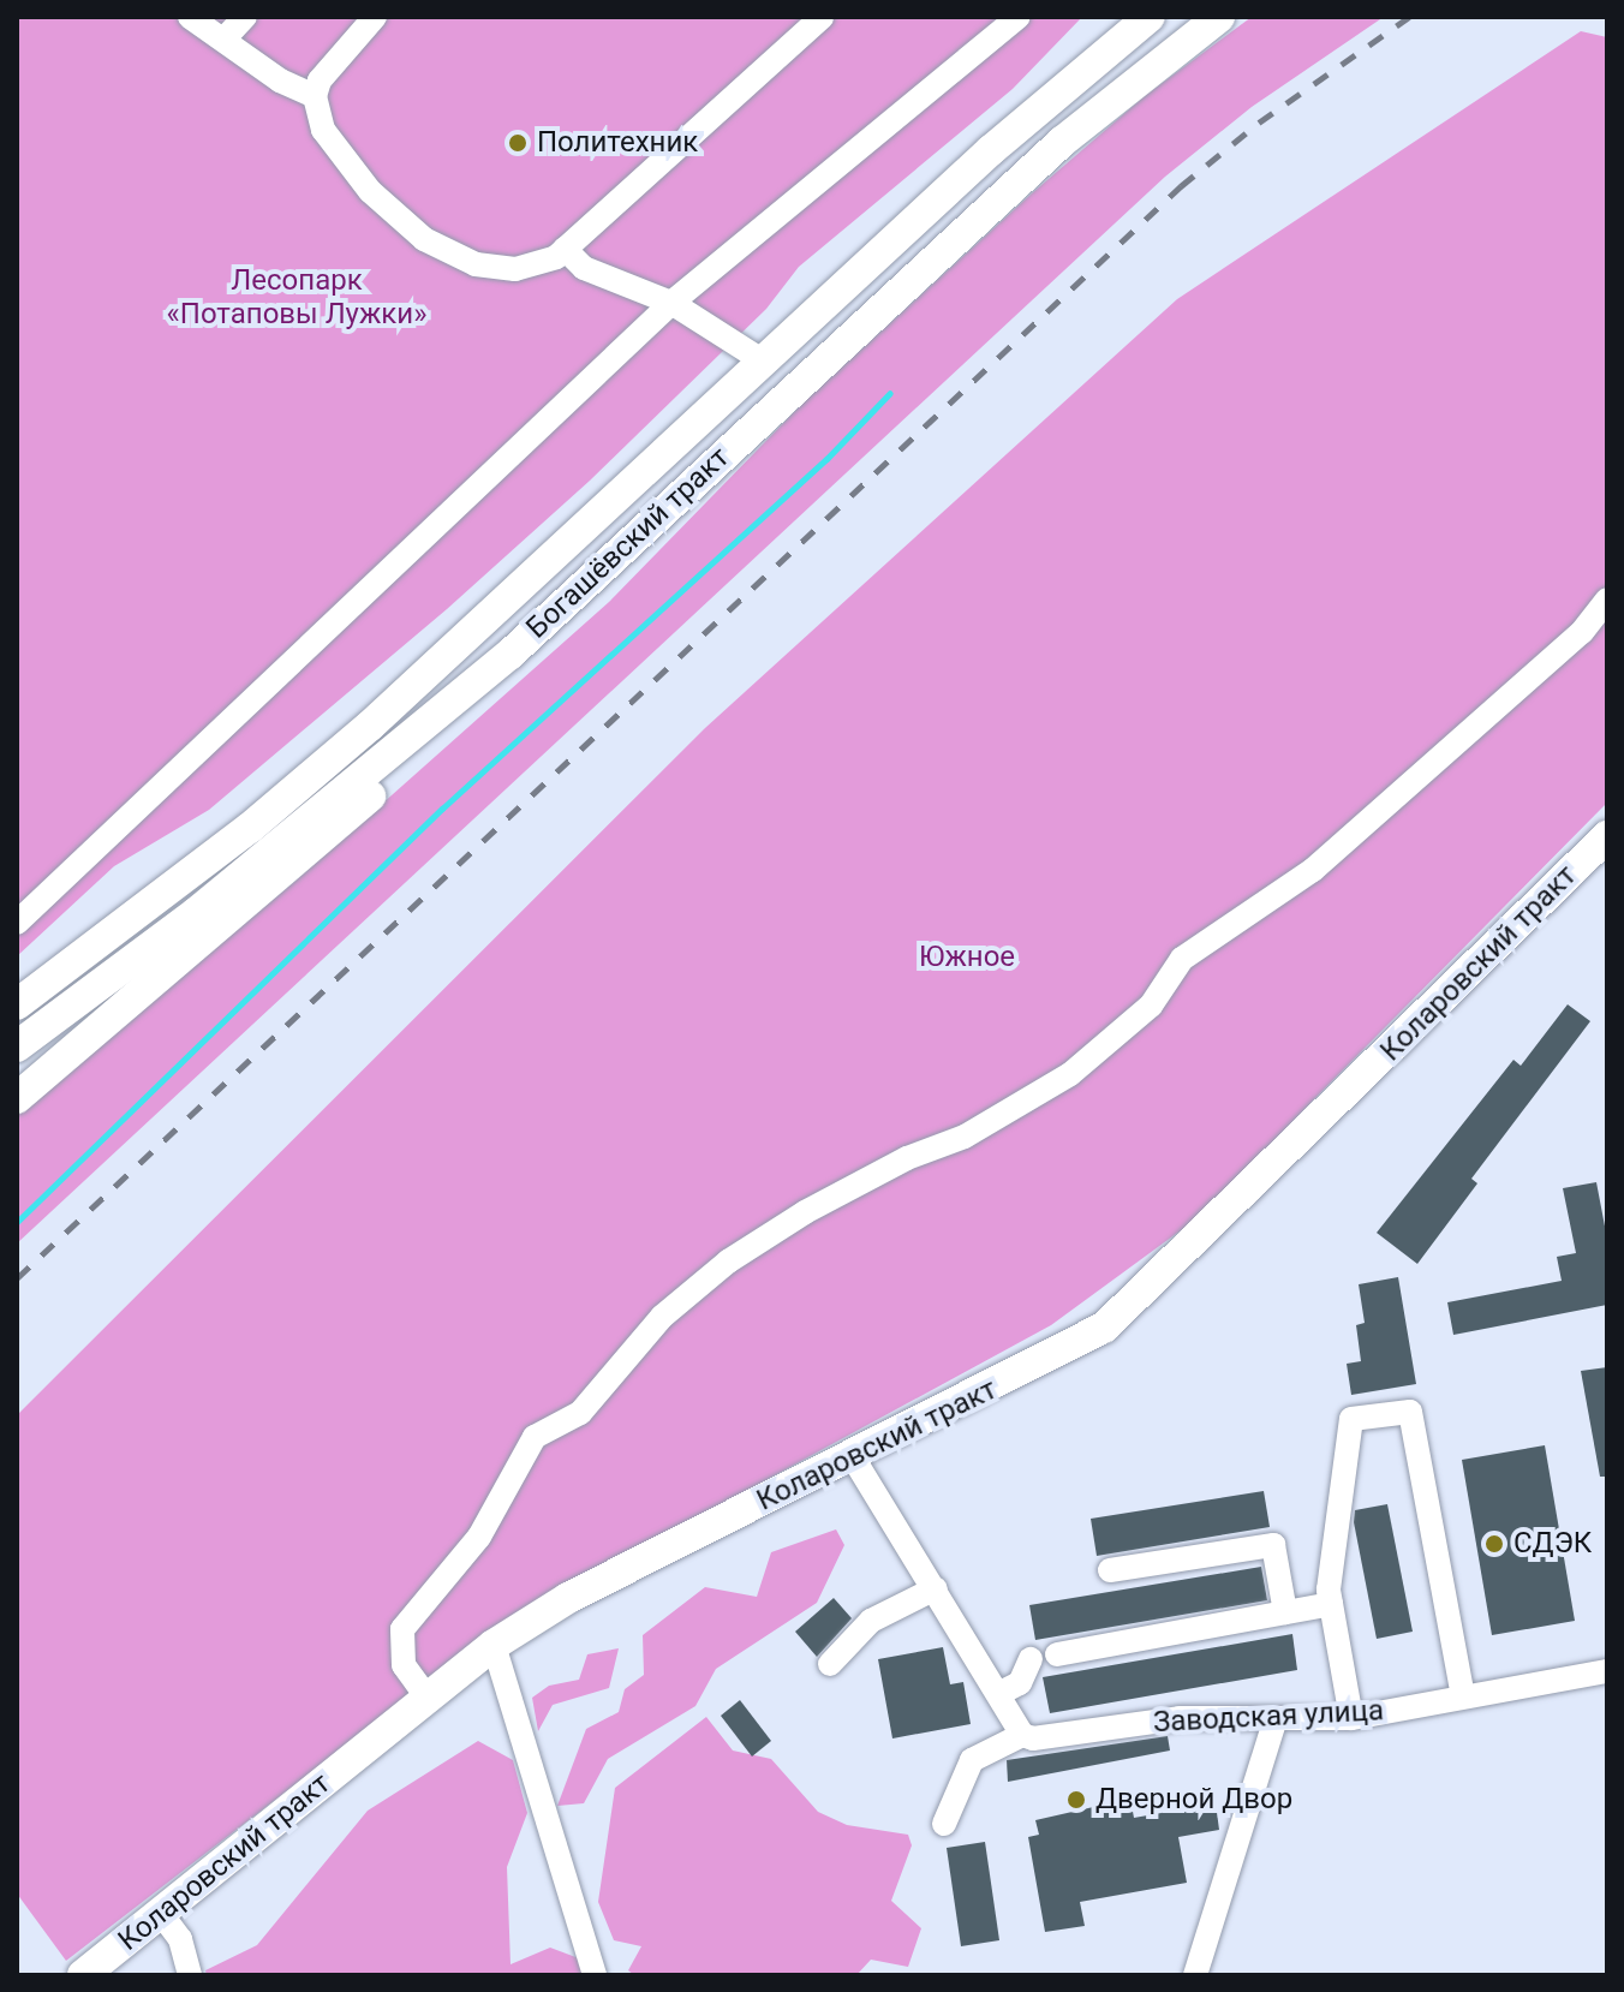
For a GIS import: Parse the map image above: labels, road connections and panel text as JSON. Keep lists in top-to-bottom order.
{
  "streets": {
    "main road": ["Богашёвский тракт", "Коларовский тракт"],
    "street": ["Заводская улица"]
  },
  "parks": ["Лесопарк «Потаповы Лужки»", "Южное"],
  "places": ["Политехник", "СДЭК", "Дверной Двор"]
}
